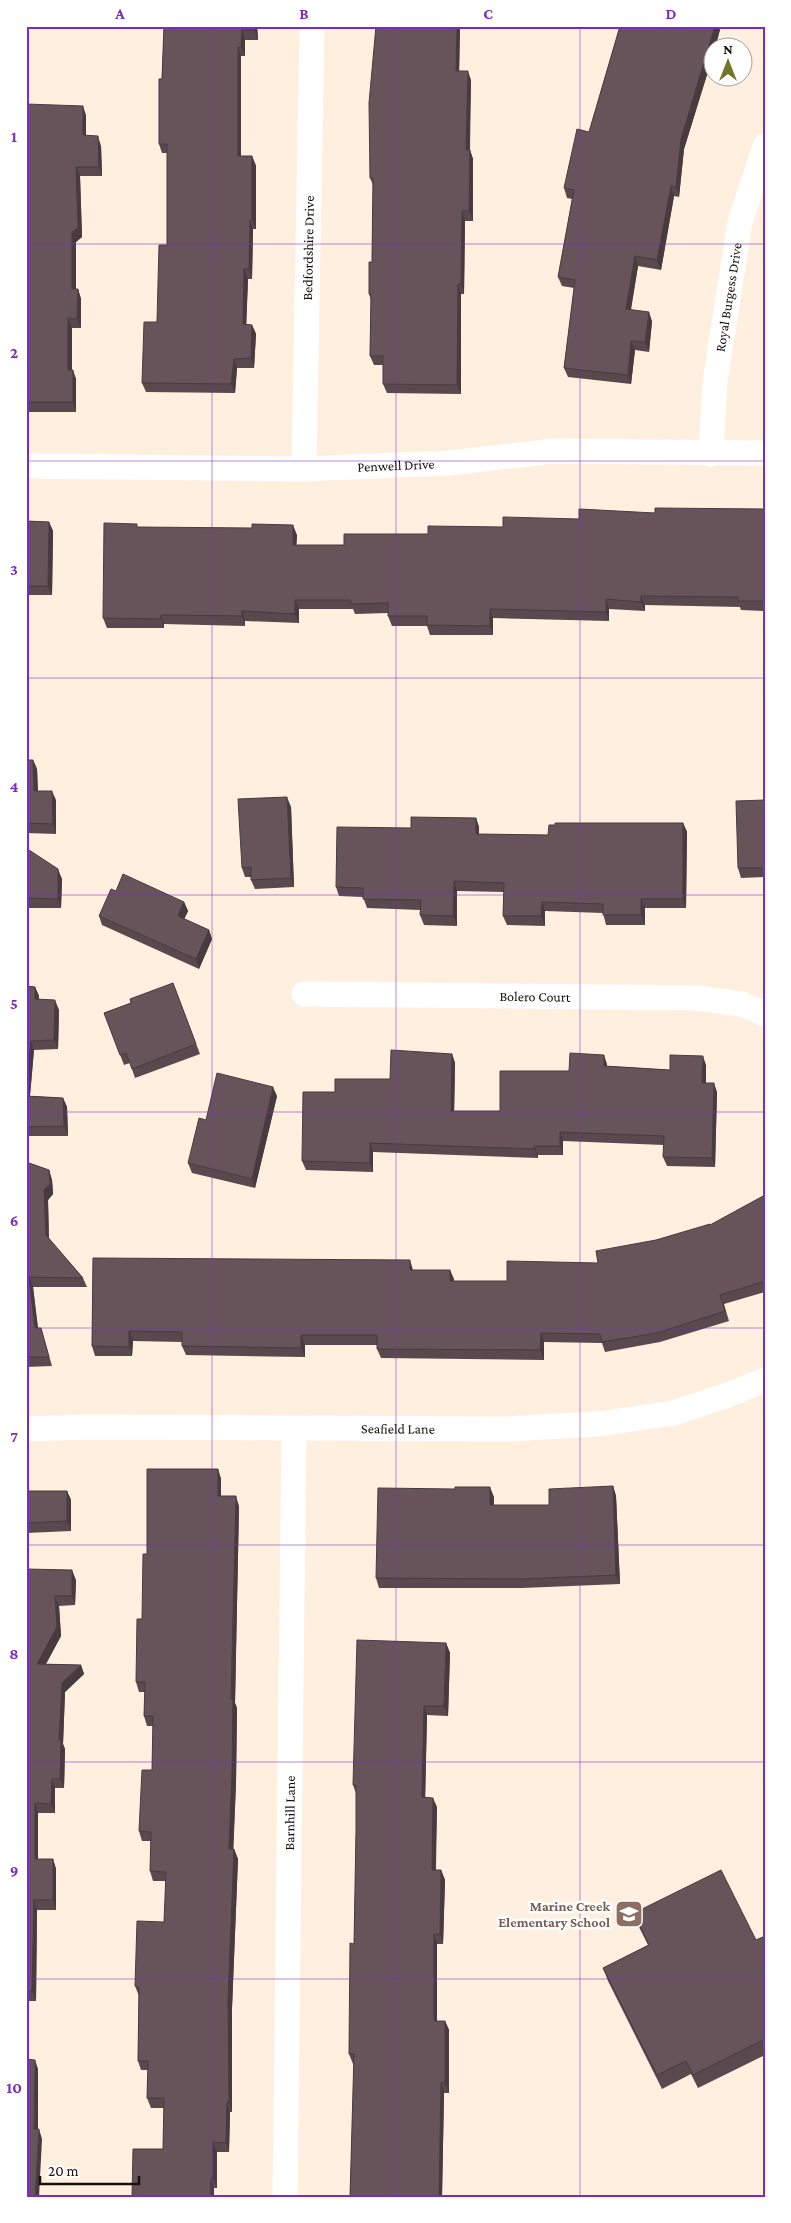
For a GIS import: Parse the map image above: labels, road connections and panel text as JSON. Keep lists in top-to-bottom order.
{
  "streets": {
    "street": [
      "Bedfordshire Drive",
      "Royal Burgess Drive",
      "Penwell Drive",
      "Bolero Court",
      "Seafield Lane",
      "Barnhill Lane"
    ]
  },
  "crossings": [
    ["Bedfordshire Drive", "Penwell Drive"],
    ["Royal Burgess Drive", "Penwell Drive"],
    ["Seafield Lane", "Barnhill Lane"]
  ],
  "places": {
    "school or university": ["Marine Creek Elementary School"]
  },
  "scale_bar": "20 m",
  "north": "top",
  "grid": {
    "columns": [
      "A",
      "B",
      "C",
      "D"
    ],
    "rows": [
      "1",
      "2",
      "3",
      "4",
      "5",
      "6",
      "7",
      "8",
      "9",
      "10"
    ]
  }
}
